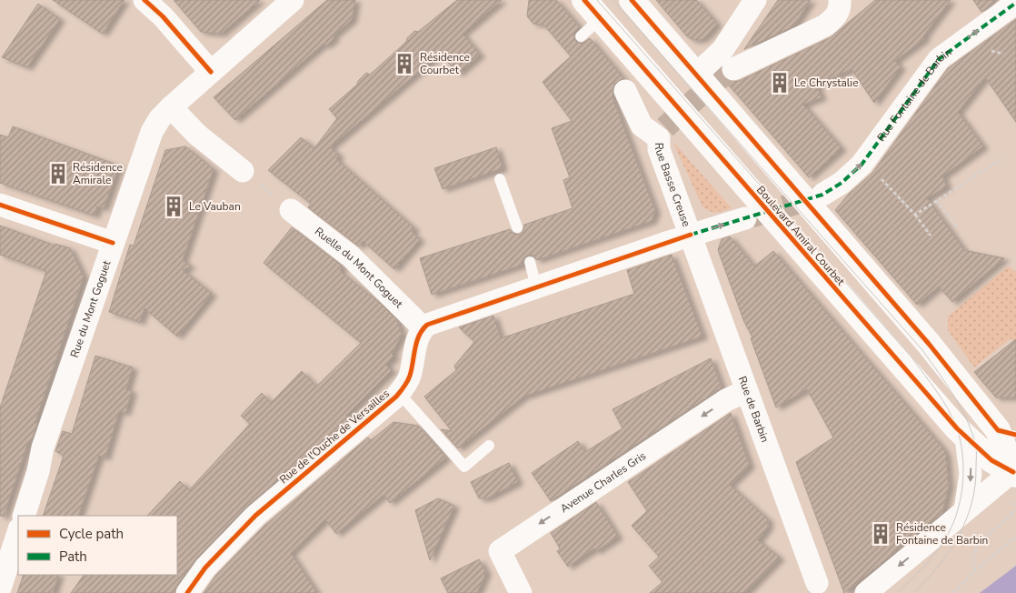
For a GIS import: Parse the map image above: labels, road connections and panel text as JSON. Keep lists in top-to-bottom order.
{
  "streets": {
    "street": [
      "Rue Fontaine de Barbin",
      "Rue Basse Creuse",
      "Boulevard Amiral Courbet",
      "Ruelle du Mont Goguet",
      "Rue du Mont Goguet",
      "Rue de Barbin",
      "Rue de l'Ouche de Versailles",
      "Avenue Charles Gris"
    ]
  },
  "crossings": [
    ["Rue Basse Creuse", "Rue de Barbin"],
    ["Ruelle du Mont Goguet", "Rue de l'Ouche de Versailles"],
    ["Rue de Barbin", "Avenue Charles Gris"]
  ],
  "places": {
    "building": [
      "Résidence Courbet",
      "Le Chrystalie",
      "Résidence Amirale",
      "Le Vauban",
      "Résidence Fontaine de Barbin"
    ]
  },
  "legend": ["Cycle path", "Path"]
}
